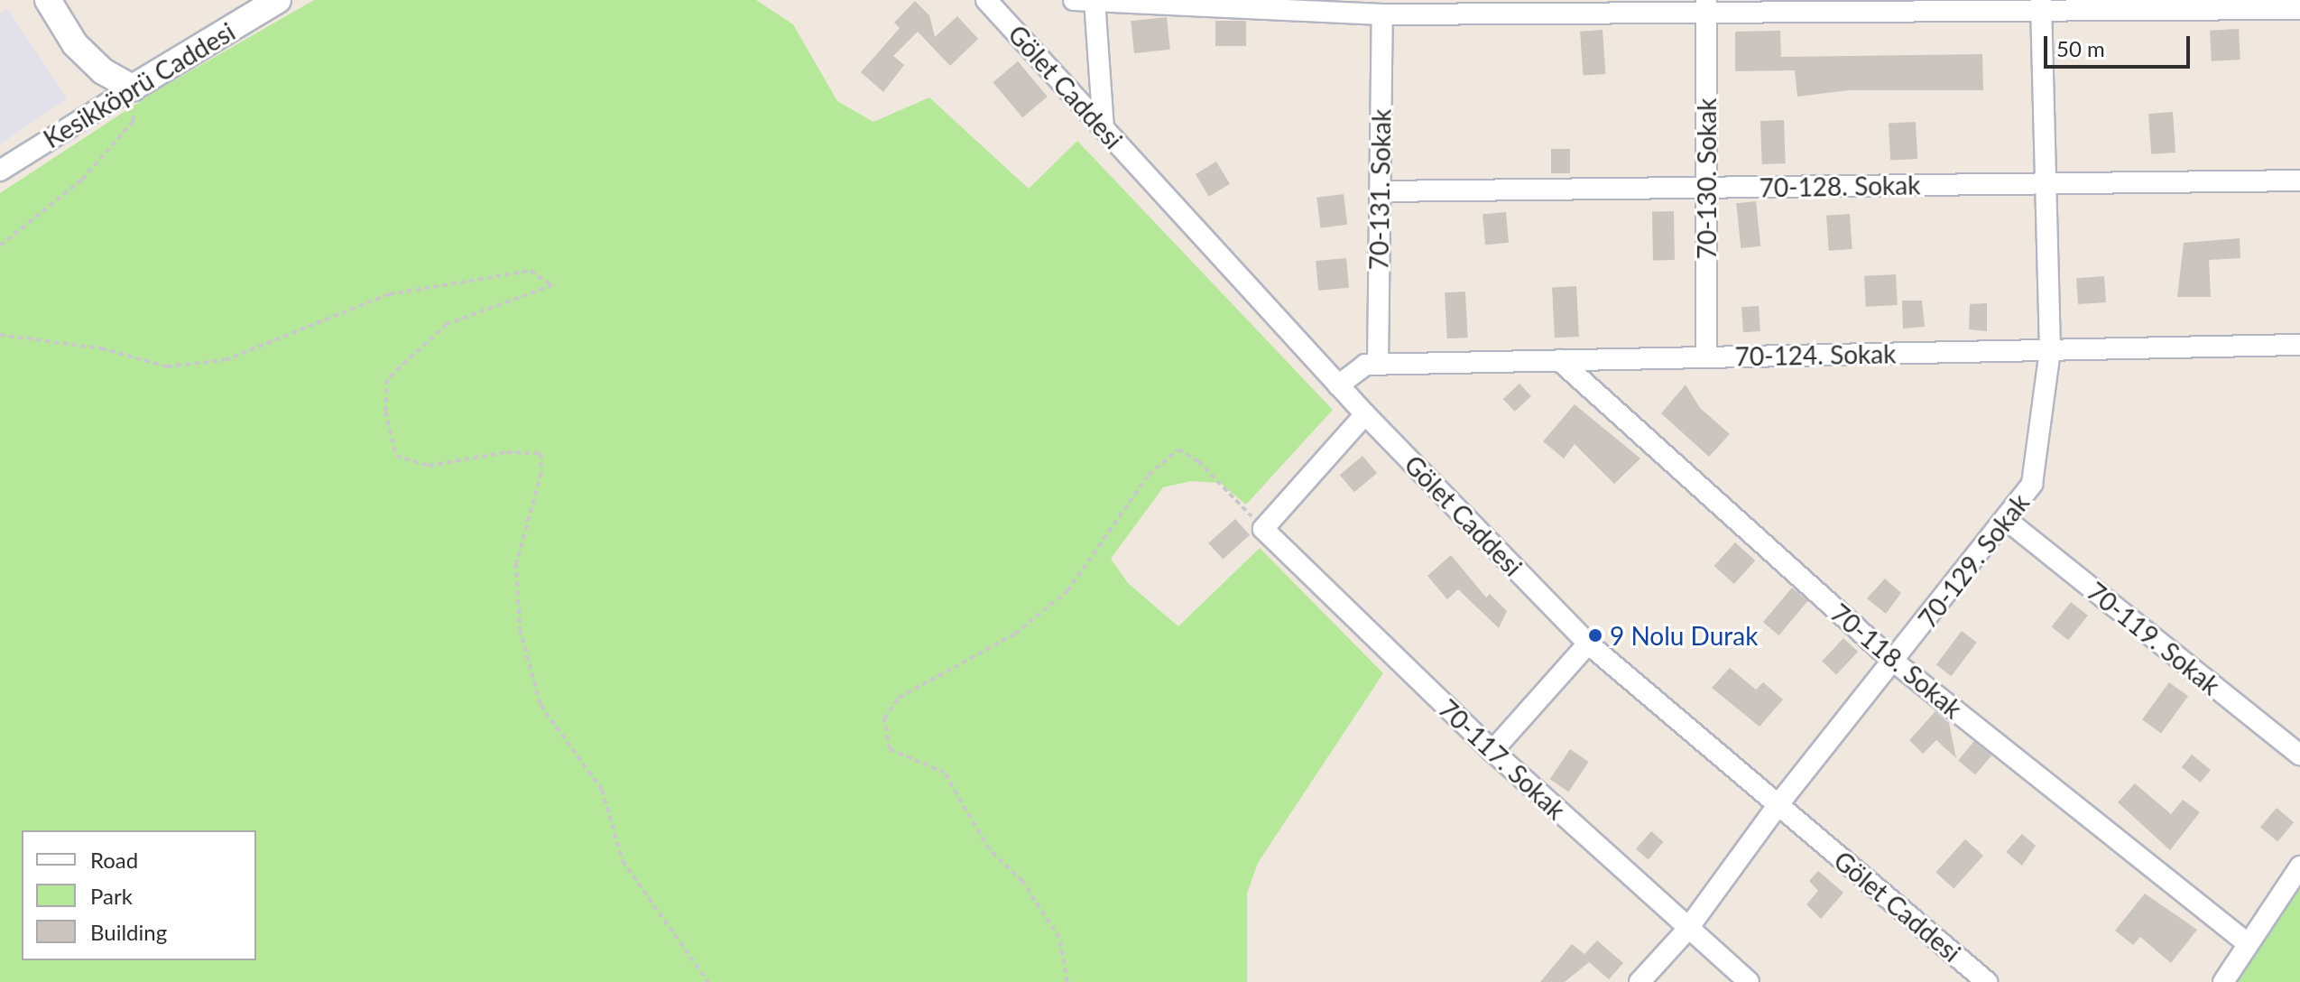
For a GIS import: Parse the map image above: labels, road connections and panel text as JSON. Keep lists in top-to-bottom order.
{
  "streets": {
    "street": [
      "Kesikköprü Caddesi",
      "Gölet Caddesi",
      "70-130. Sokak",
      "70-128. Sokak",
      "70-131. Sokak",
      "70-124. Sokak",
      "70-129. Sokak",
      "70-119. Sokak",
      "70-118. Sokak",
      "70-117. Sokak"
    ]
  },
  "crossings": [
    ["Gölet Caddesi", "70-124. Sokak"],
    ["Gölet Caddesi", "70-129. Sokak"],
    ["70-130. Sokak", "70-128. Sokak"],
    ["70-130. Sokak", "70-124. Sokak"],
    ["70-128. Sokak", "70-131. Sokak"],
    ["70-128. Sokak", "70-129. Sokak"],
    ["70-131. Sokak", "70-124. Sokak"],
    ["70-124. Sokak", "70-129. Sokak"],
    ["70-124. Sokak", "70-118. Sokak"],
    ["70-129. Sokak", "70-119. Sokak"],
    ["70-129. Sokak", "70-118. Sokak"],
    ["70-129. Sokak", "70-117. Sokak"]
  ],
  "places": ["9 Nolu Durak"],
  "legend": ["Road", "Park", "Building"],
  "scale_bar": "50 m"
}
